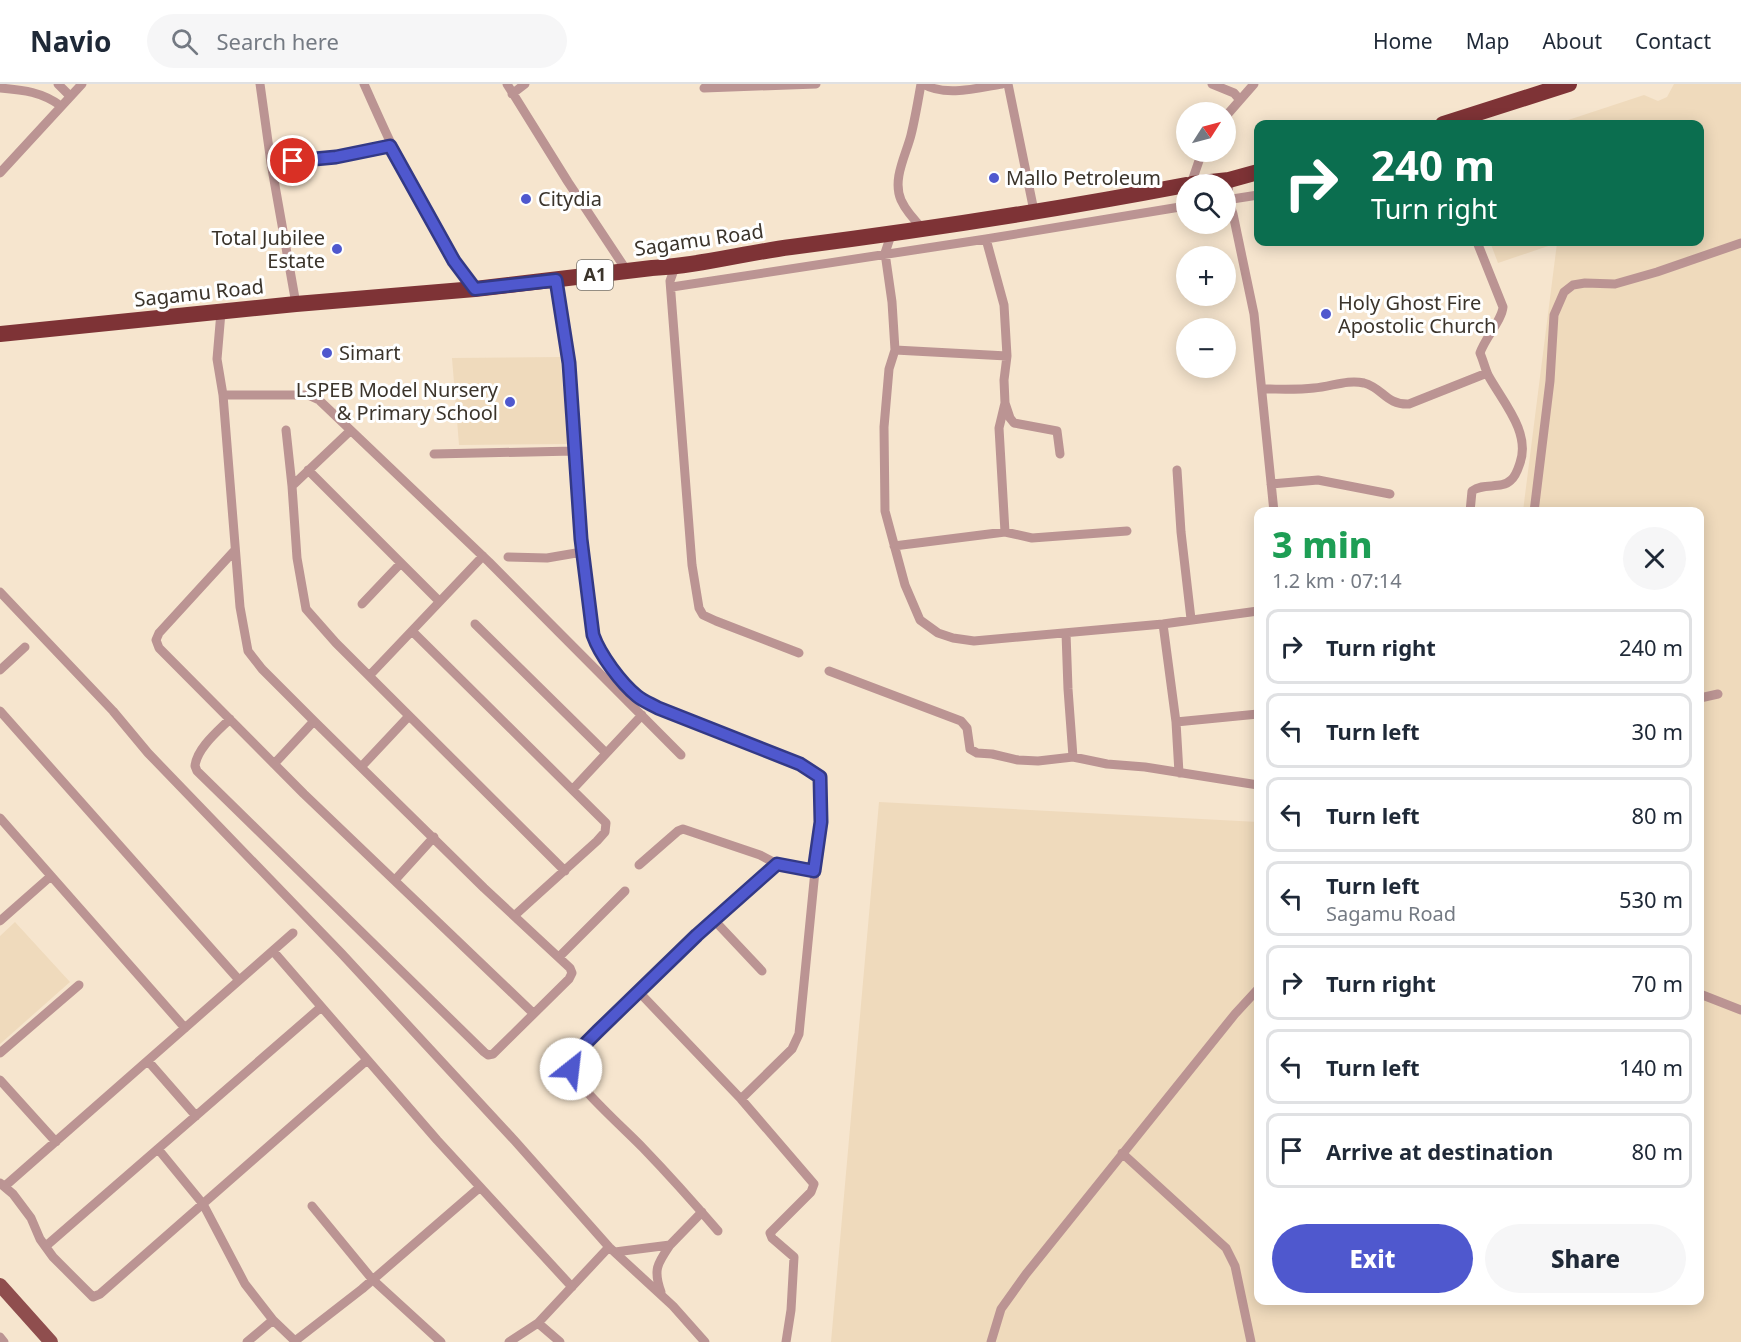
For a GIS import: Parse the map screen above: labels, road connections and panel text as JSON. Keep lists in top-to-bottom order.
{
  "streets": {
    "highway": ["Sagamu Road", "A1"]
  },
  "places": [
    "Mallo Petroleum",
    "Citydia",
    "Total Jubilee Estate",
    "Holy Ghost Fire Apostolic Church",
    "Simart",
    "LSPEB Model Nursery & Primary School"
  ],
  "north": "top right",
  "page": {
    "header": "Navio",
    "search": "Search here",
    "nav": [
      "Home",
      "Map",
      "About",
      "Contact"
    ],
    "map_buttons": ["+", "−"],
    "turn": ["240 m", "Turn right"],
    "heading": ["3 min", "1.2 km · 07:14"],
    "list": [
      {
        "name": "Turn right",
        "value": "240 m"
      },
      {
        "name": "Turn left",
        "value": "30 m"
      },
      {
        "name": "Turn left",
        "value": "80 m"
      },
      {
        "name": "Turn left",
        "note": "Sagamu Road",
        "value": "530 m"
      },
      {
        "name": "Turn right",
        "value": "70 m"
      },
      {
        "name": "Turn left",
        "value": "140 m"
      },
      {
        "name": "Arrive at destination",
        "value": "80 m"
      }
    ],
    "buttons": ["Exit", "Share"]
  }
}
